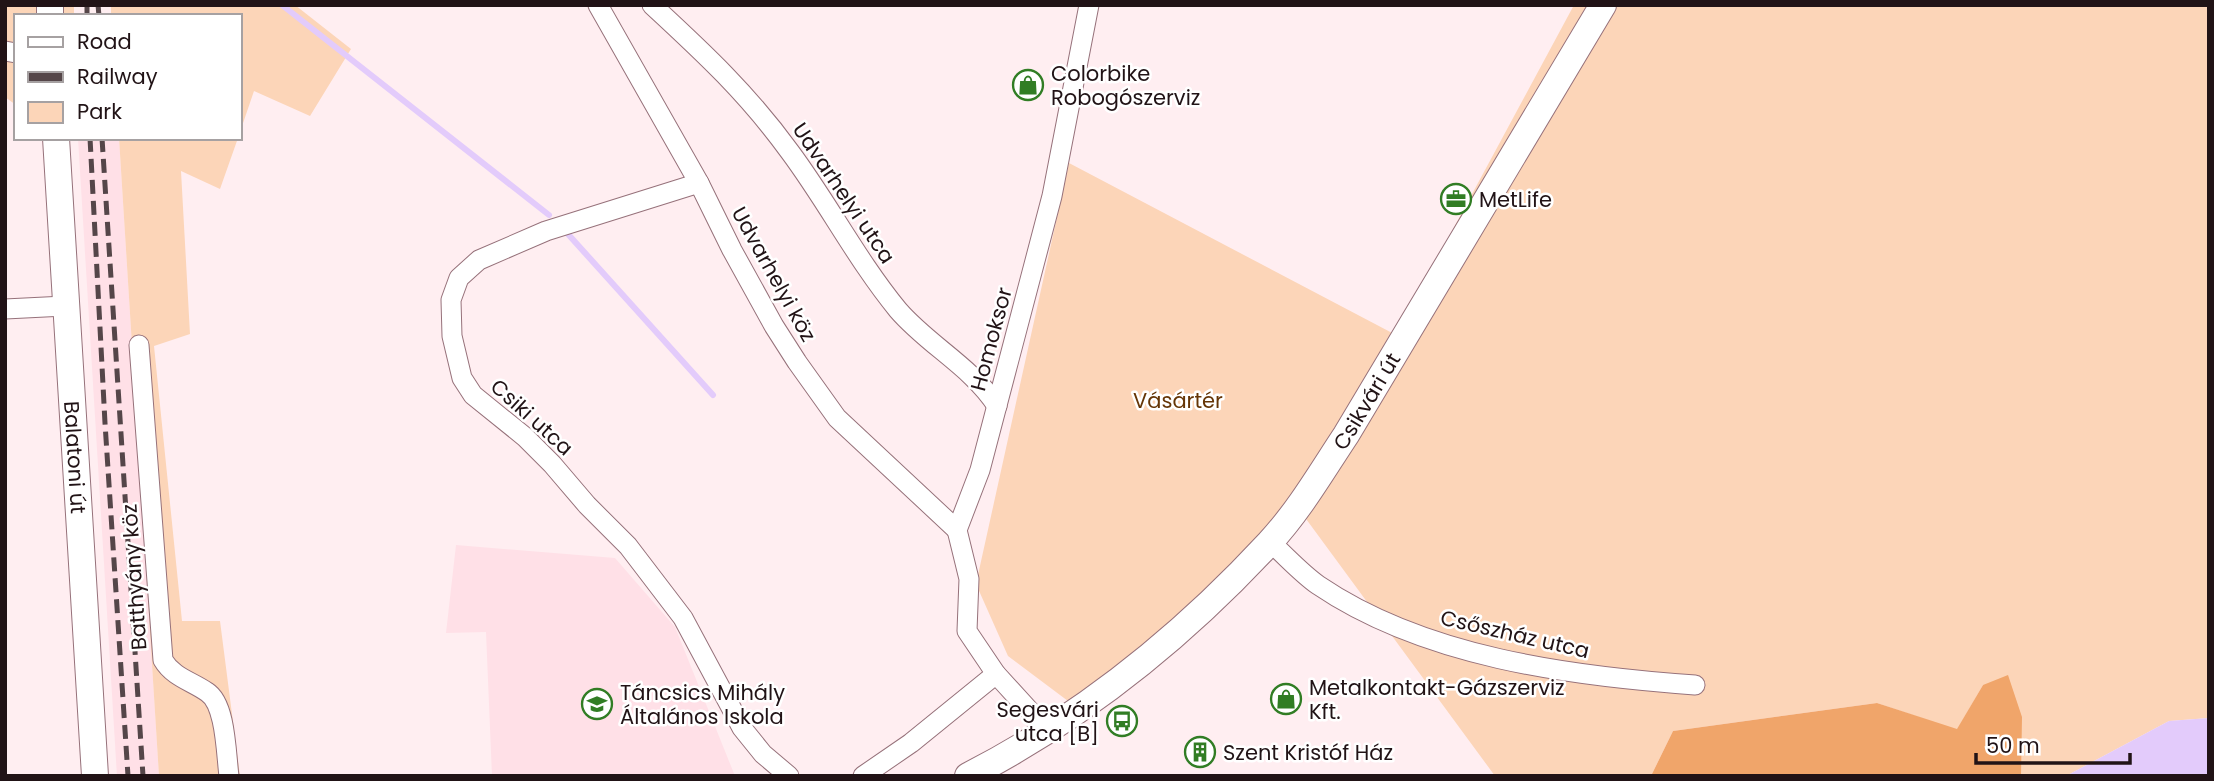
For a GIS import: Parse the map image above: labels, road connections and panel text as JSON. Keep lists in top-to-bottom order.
{
  "streets": {
    "street": [
      "Udvarhelyi utca",
      "Udvarhelyi köz",
      "Homoksor",
      "Csikvári út",
      "Csiki utca",
      "Balatoni út",
      "Batthyány köz",
      "Csőszház utca"
    ]
  },
  "crossings": [
    ["Udvarhelyi utca", "Homoksor"],
    ["Udvarhelyi köz", "Homoksor"],
    ["Udvarhelyi köz", "Csiki utca"],
    ["Csikvári út", "Csőszház utca"]
  ],
  "parks": ["Vásártér"],
  "places": {
    "shop": ["Colorbike Robogószerviz", "Metalkontakt-Gázszerviz Kft."],
    "office": ["MetLife"],
    "school or university": ["Táncsics Mihály Általános Iskola"],
    "bus stop": ["Segesvári utca [B]"],
    "building": ["Szent Kristóf Ház"]
  },
  "legend": ["Road", "Railway", "Park"],
  "scale_bar": "50 m"
}
